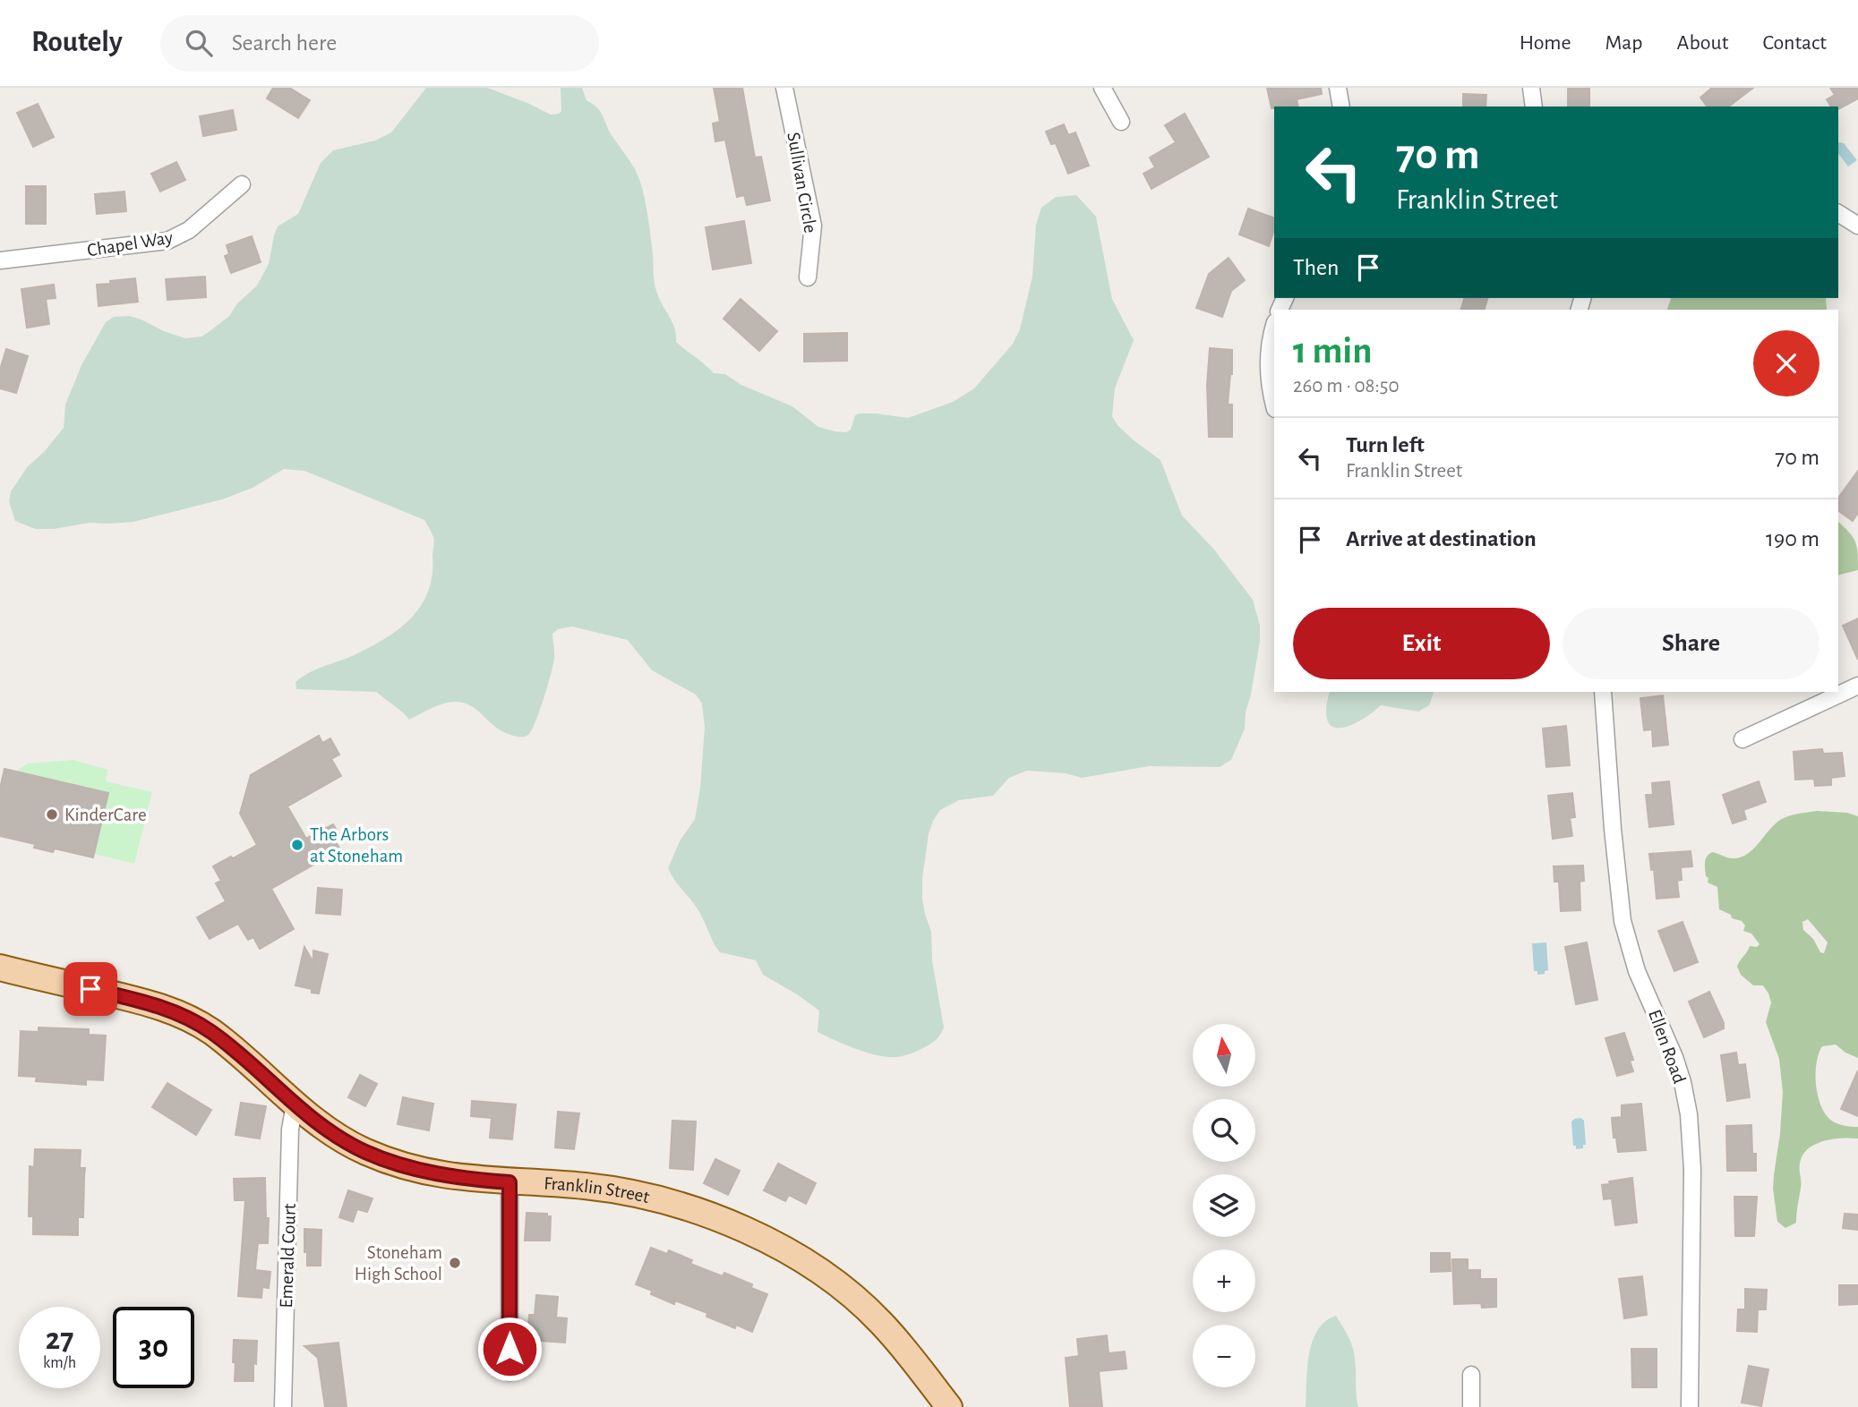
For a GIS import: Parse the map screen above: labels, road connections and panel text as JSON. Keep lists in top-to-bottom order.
{
  "streets": {
    "main road": ["Franklin Street"],
    "street": [
      "Sullivan Circle",
      "Chapel Way",
      "Ellen Road",
      "Emerald Court"
    ]
  },
  "crossings": [
    ["Franklin Street", "Emerald Court"]
  ],
  "places": ["KinderCare", "The Arbors at Stoneham", "Stoneham High School"],
  "north": "top",
  "page": {
    "header": "Routely",
    "search": "Search here",
    "nav": [
      "Home",
      "Map",
      "About",
      "Contact"
    ],
    "turn": ["70 m", "Franklin Street"],
    "then": "Then",
    "heading": ["1 min", "260 m · 08:50"],
    "list": [
      {
        "name": "Turn left",
        "note": "Franklin Street",
        "value": "70 m"
      },
      {
        "name": "Arrive at destination",
        "value": "190 m"
      }
    ],
    "buttons": ["Exit", "Share"],
    "map_buttons": ["+", "−"],
    "speed": "27 km/h",
    "limit": "30"
  }
}
